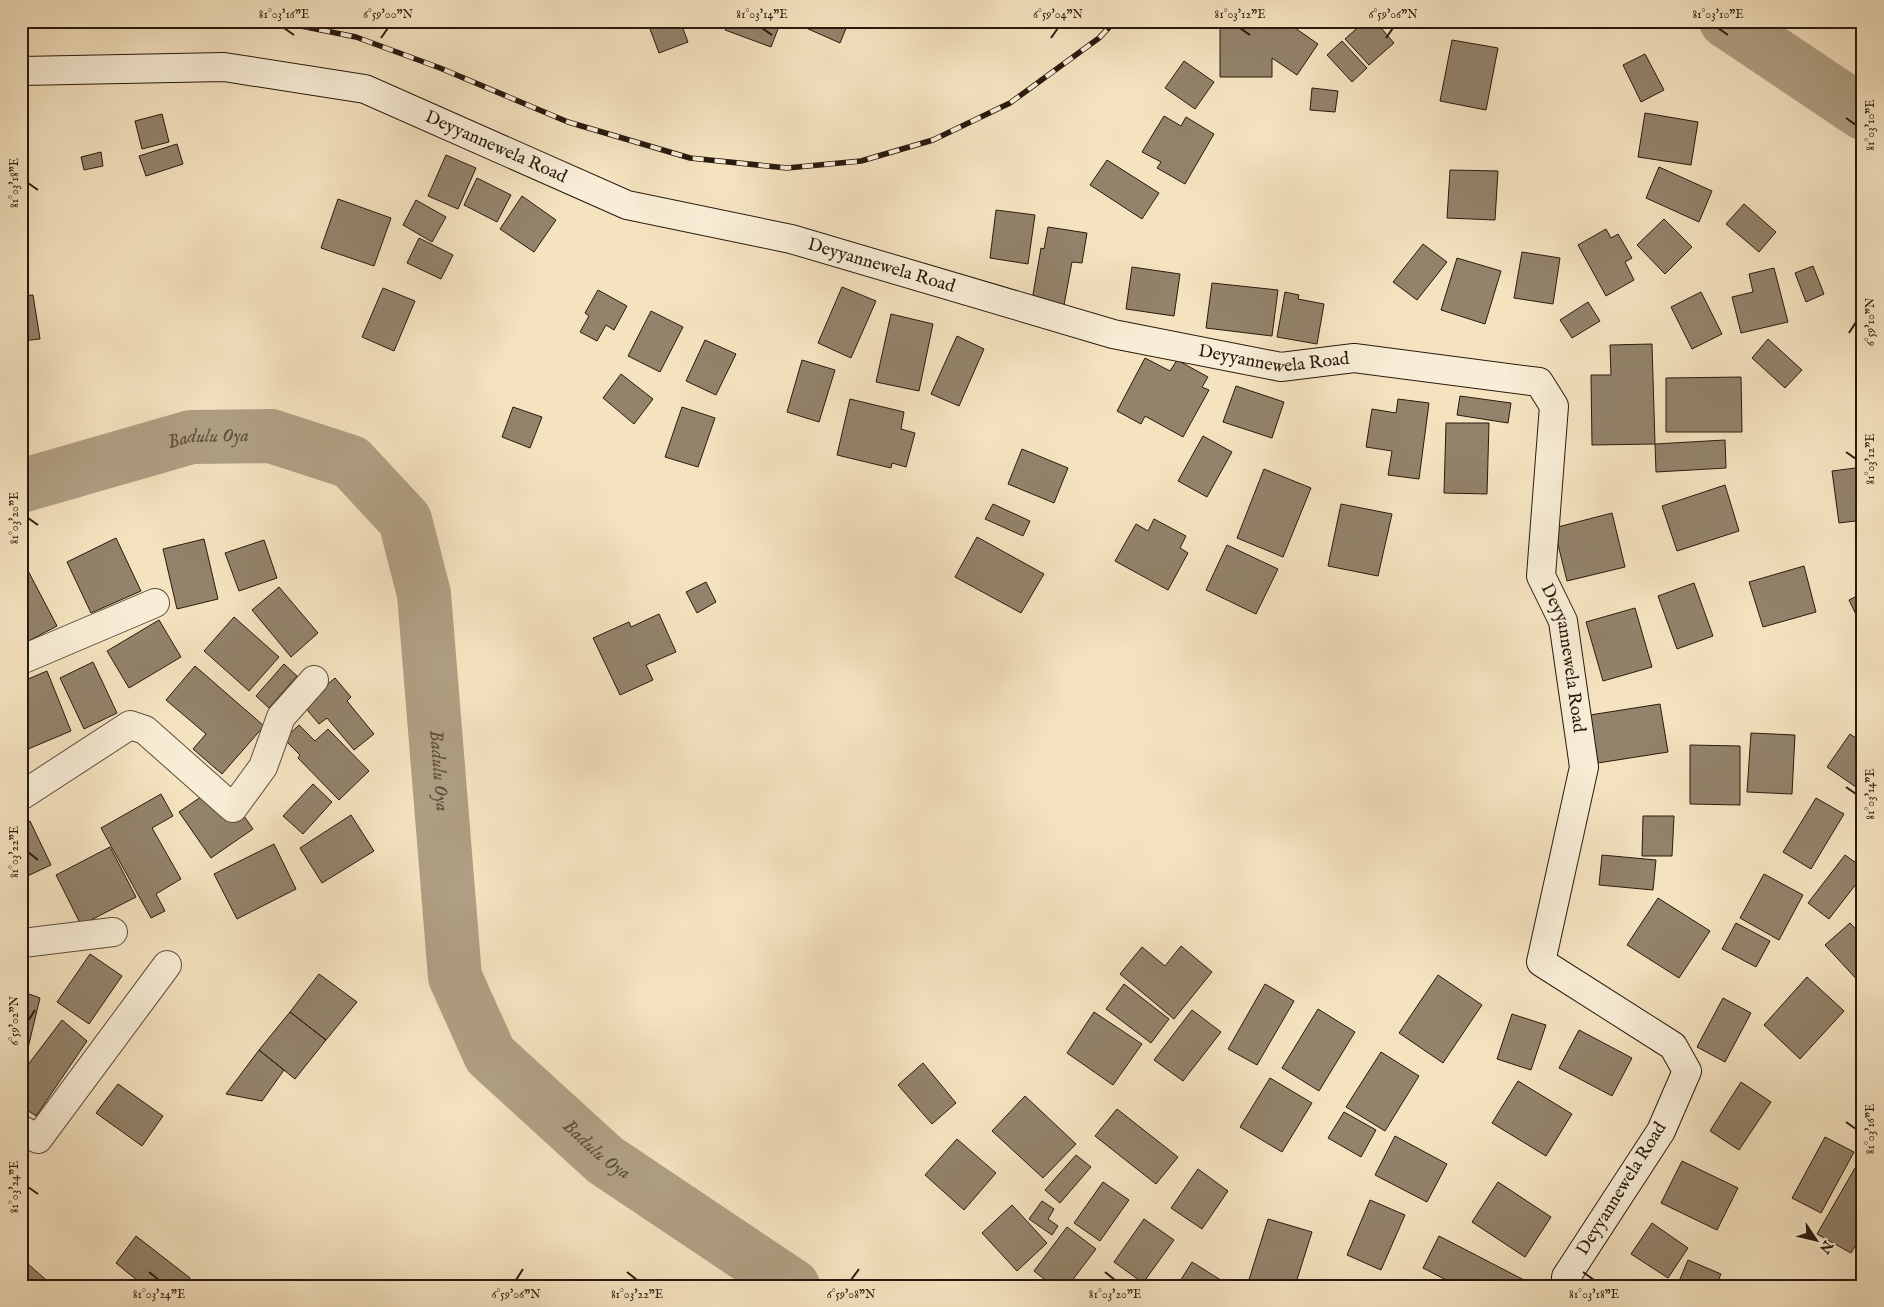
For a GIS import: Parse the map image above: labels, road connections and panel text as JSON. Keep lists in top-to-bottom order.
{
  "streets": {
    "street": ["Deyyannewela Road"]
  },
  "water": ["Badulu Oya"],
  "north": "bottom right",
  "coordinates": [
    "81°03'16\"E",
    "6°59'00\"N",
    "81°03'14\"E",
    "6°59'04\"N",
    "81°03'12\"E",
    "6°59'06\"N",
    "81°03'10\"E",
    "81°03'18\"E",
    "6°59'10\"N",
    "81°03'20\"E",
    "81°03'22\"E",
    "6°59'02\"N",
    "81°03'24\"E",
    "6°59'08\"N"
  ]
}
